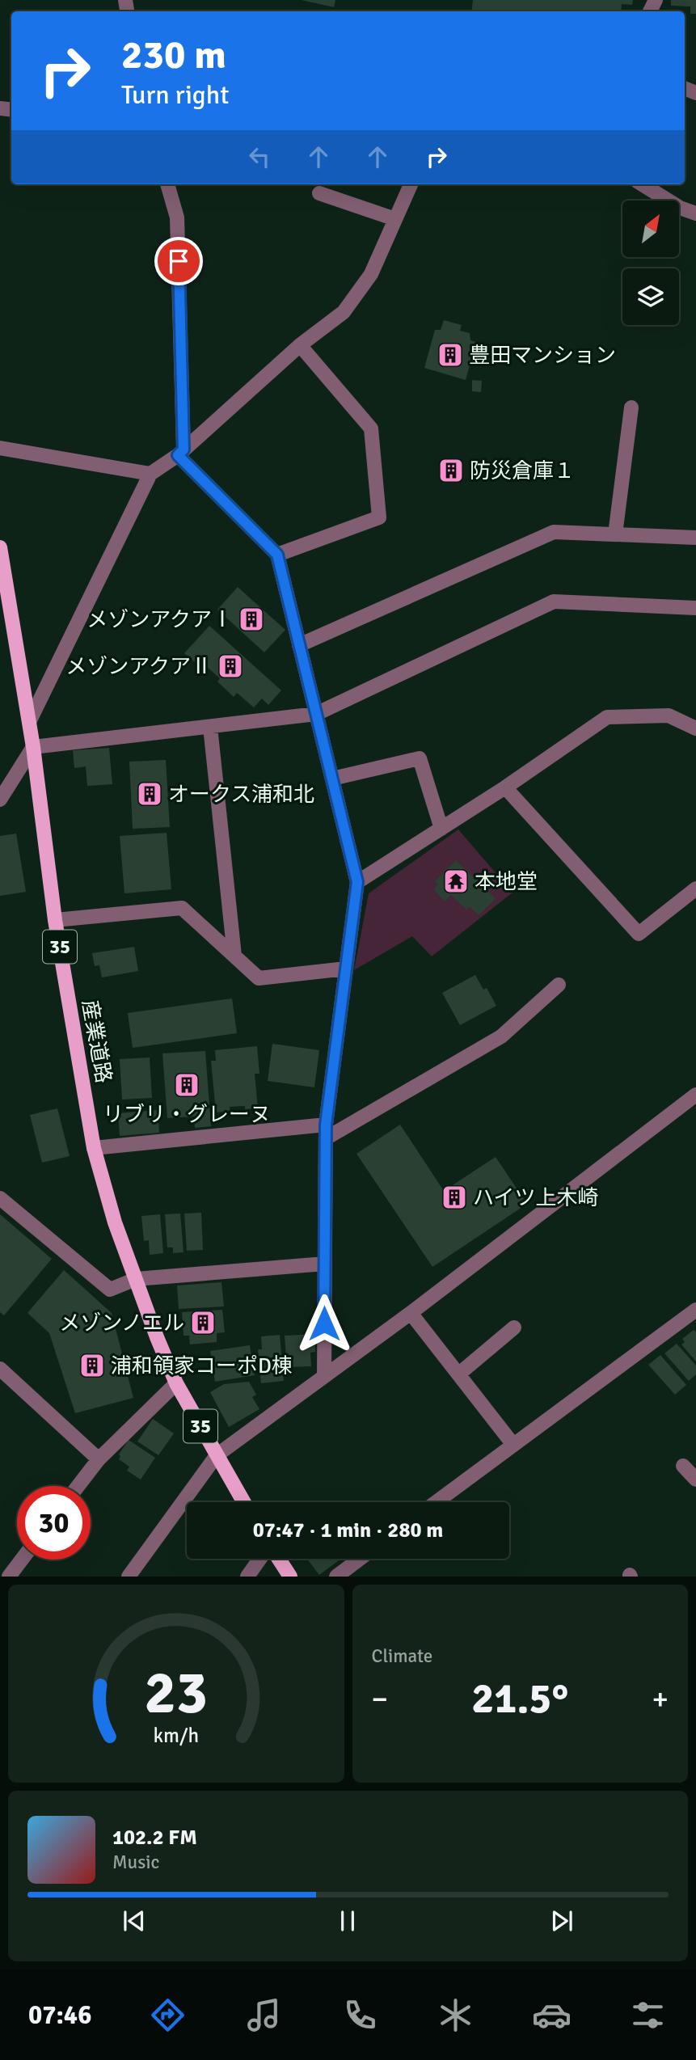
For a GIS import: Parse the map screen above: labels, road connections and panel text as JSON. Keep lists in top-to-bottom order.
{
  "streets": {
    "main road": ["35", "産業道路"]
  },
  "places": {
    "building": [
      "豊田マンション",
      "防災倉庫１",
      "メゾンアクアⅠ",
      "メゾンアクアⅡ",
      "オークス浦和北",
      "リブリ・グレーヌ",
      "ハイツ上木崎",
      "メゾンノエル",
      "浦和領家コーポD棟"
    ],
    "temple": ["本地堂"]
  },
  "north": "top right",
  "page": {
    "turn": ["230 m", "Turn right"],
    "limit": "30",
    "trip": "07:47 · 1 min · 280 m",
    "tile": "Climate",
    "heat": ["−", "21.5°", "+"],
    "song": ["102.2 FM", "Music"],
    "tabs": "07:46",
    "gauge": ["23", "km/h"]
  }
}
